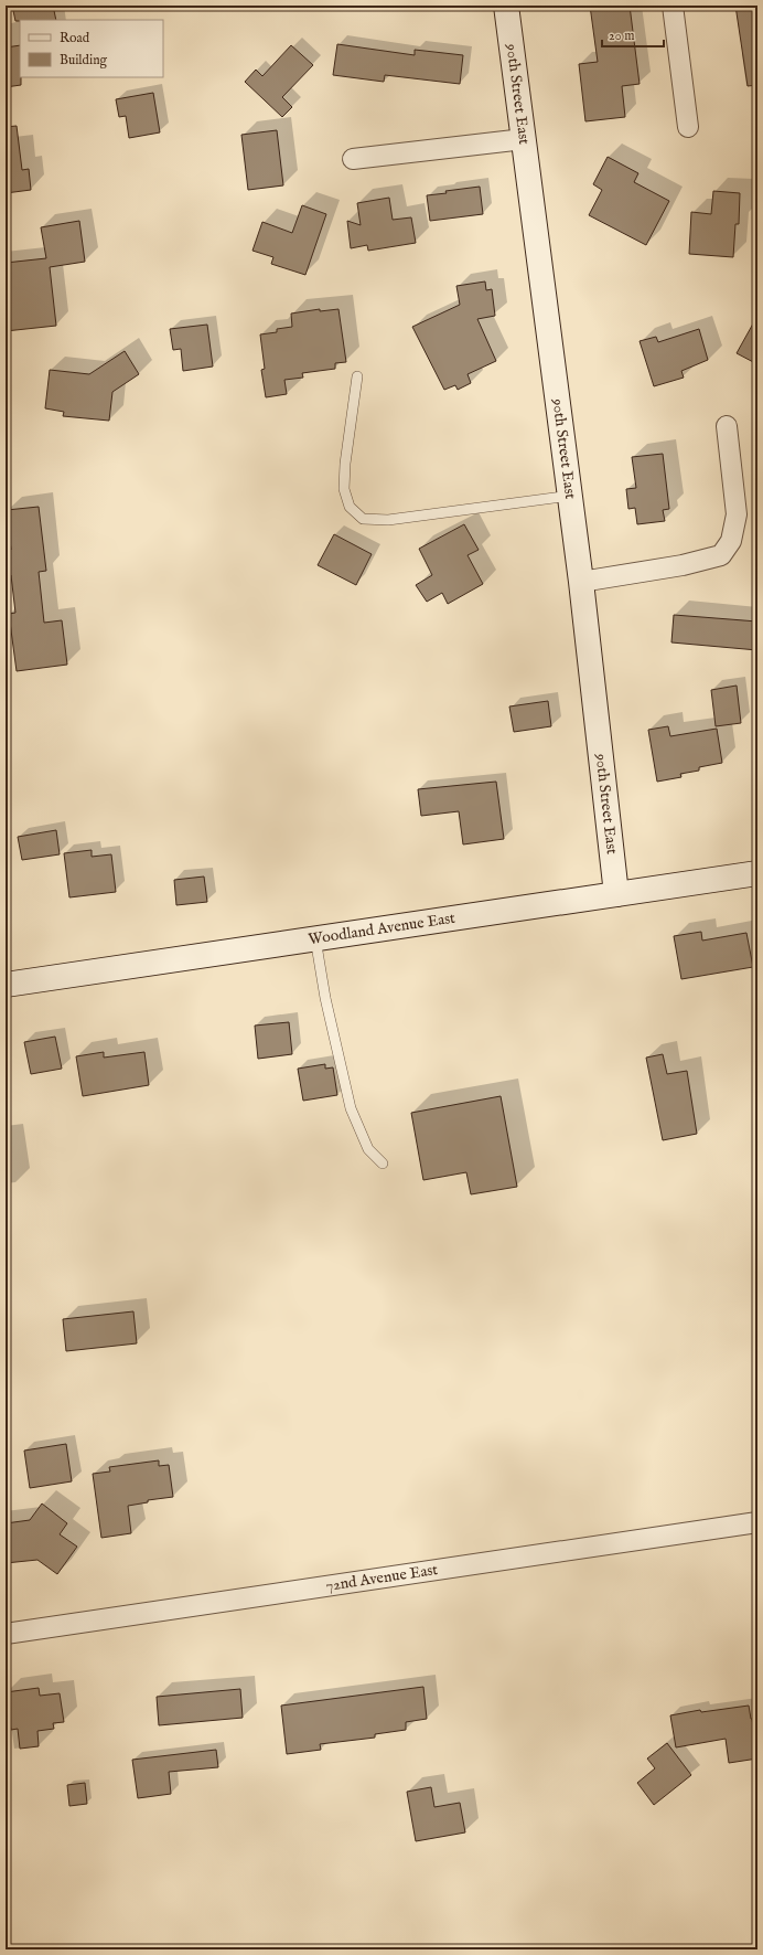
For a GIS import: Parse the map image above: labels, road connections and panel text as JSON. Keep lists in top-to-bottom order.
{
  "streets": {
    "street": ["90th Street East", "Woodland Avenue East", "72nd Avenue East"]
  },
  "crossings": [
    ["90th Street East", "Woodland Avenue East"]
  ],
  "legend": ["Road", "Building"],
  "scale_bar": "20 m"
}
